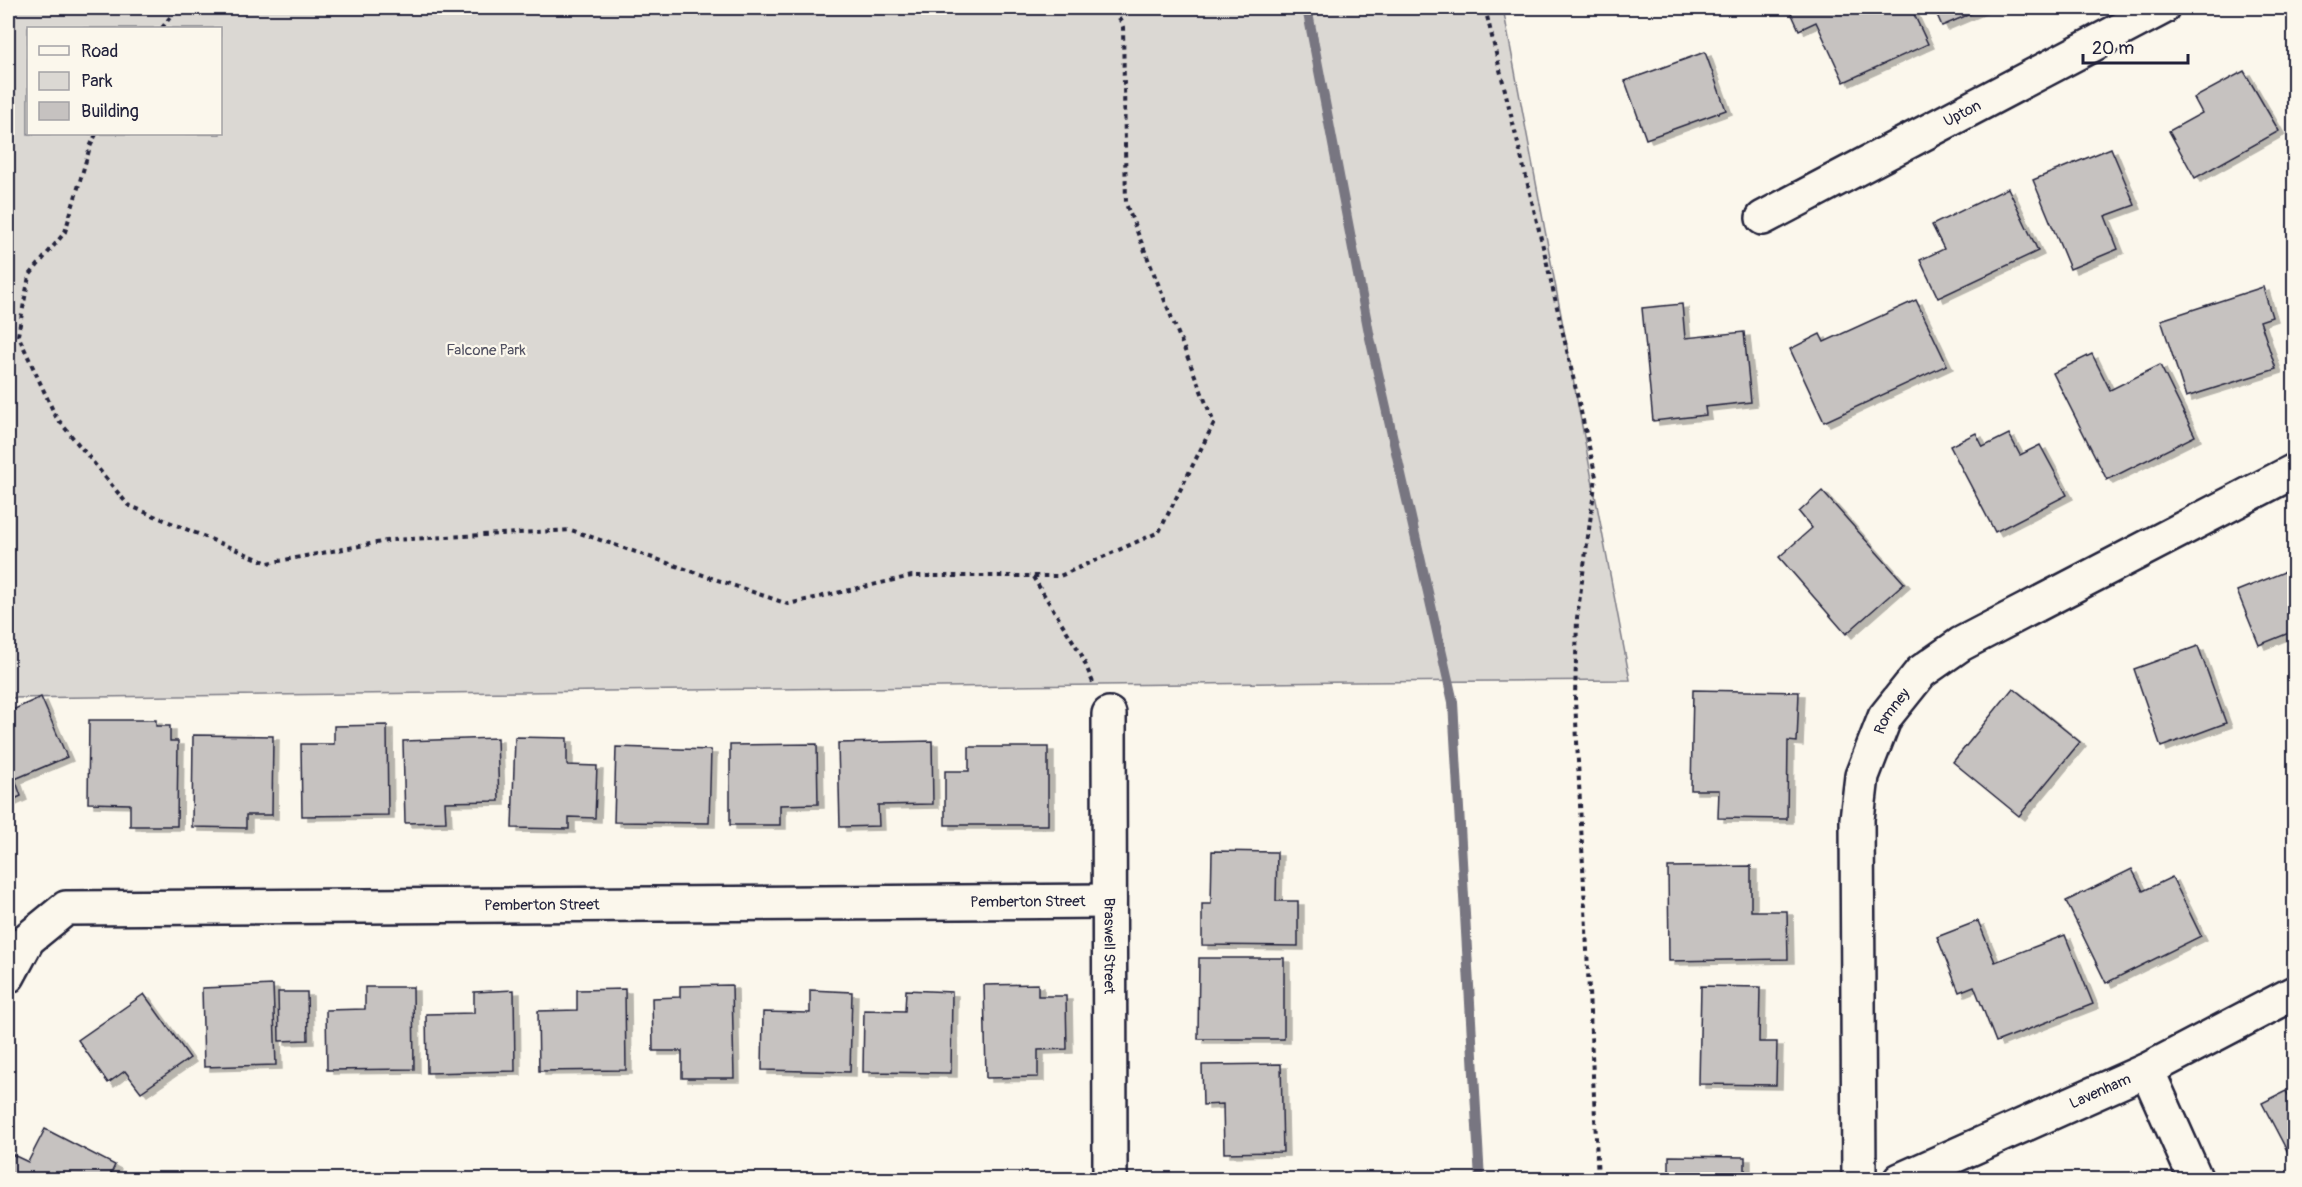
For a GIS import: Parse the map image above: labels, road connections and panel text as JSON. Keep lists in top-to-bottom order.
{
  "streets": {
    "street": [
      "Upton",
      "Romney",
      "Pemberton Street",
      "Braswell Street",
      "Lavenham"
    ]
  },
  "crossings": [
    ["Pemberton Street", "Braswell Street"]
  ],
  "parks": ["Falcone Park"],
  "legend": ["Road", "Park", "Building"],
  "scale_bar": "20 m"
}
